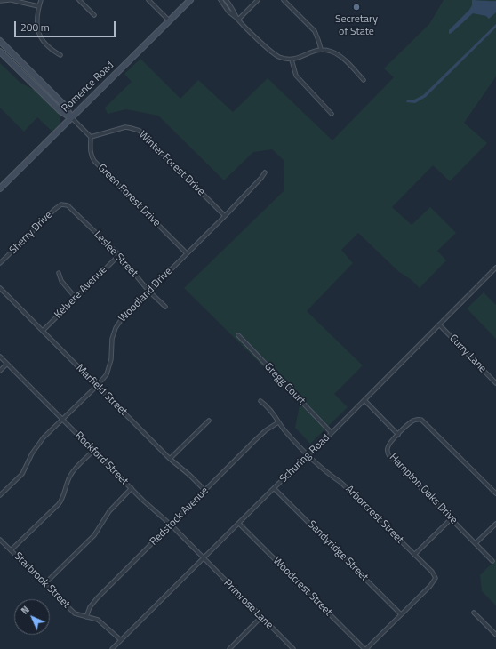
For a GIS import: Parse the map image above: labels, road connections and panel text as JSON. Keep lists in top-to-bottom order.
{
  "streets": {
    "street": [
      "Romence Road",
      "Winter Forest Drive",
      "Green Forest Drive",
      "Sherry Drive",
      "Leslee Street",
      "Kelvere Avenue",
      "Woodland Drive",
      "Curry Lane",
      "Gregg Court",
      "Marfield Street",
      "Rockford Street",
      "Schuring Road",
      "Hampton Oaks Drive",
      "Arborcrest Street",
      "Redstock Avenue",
      "Sandyridge Street",
      "Starbrook Street",
      "Woodcrest Street",
      "Primrose Lane"
    ]
  },
  "crossings": [
    ["Winter Forest Drive", "Green Forest Drive"],
    ["Winter Forest Drive", "Woodland Drive"],
    ["Green Forest Drive", "Woodland Drive"],
    ["Sherry Drive", "Leslee Street"],
    ["Leslee Street", "Kelvere Avenue"],
    ["Leslee Street", "Woodland Drive"],
    ["Kelvere Avenue", "Marfield Street"],
    ["Woodland Drive", "Marfield Street"],
    ["Woodland Drive", "Rockford Street"],
    ["Curry Lane", "Schuring Road"],
    ["Gregg Court", "Schuring Road"],
    ["Marfield Street", "Redstock Avenue"],
    ["Rockford Street", "Schuring Road"],
    ["Rockford Street", "Redstock Avenue"],
    ["Rockford Street", "Primrose Lane"],
    ["Schuring Road", "Arborcrest Street"],
    ["Schuring Road", "Sandyridge Street"],
    ["Schuring Road", "Starbrook Street"],
    ["Schuring Road", "Woodcrest Street"],
    ["Schuring Road", "Primrose Lane"],
    ["Arborcrest Street", "Redstock Avenue"],
    ["Arborcrest Street", "Sandyridge Street"],
    ["Redstock Avenue", "Starbrook Street"]
  ],
  "places": ["Secretary of State"],
  "scale_bar": "200 m",
  "north": "top left"
}
